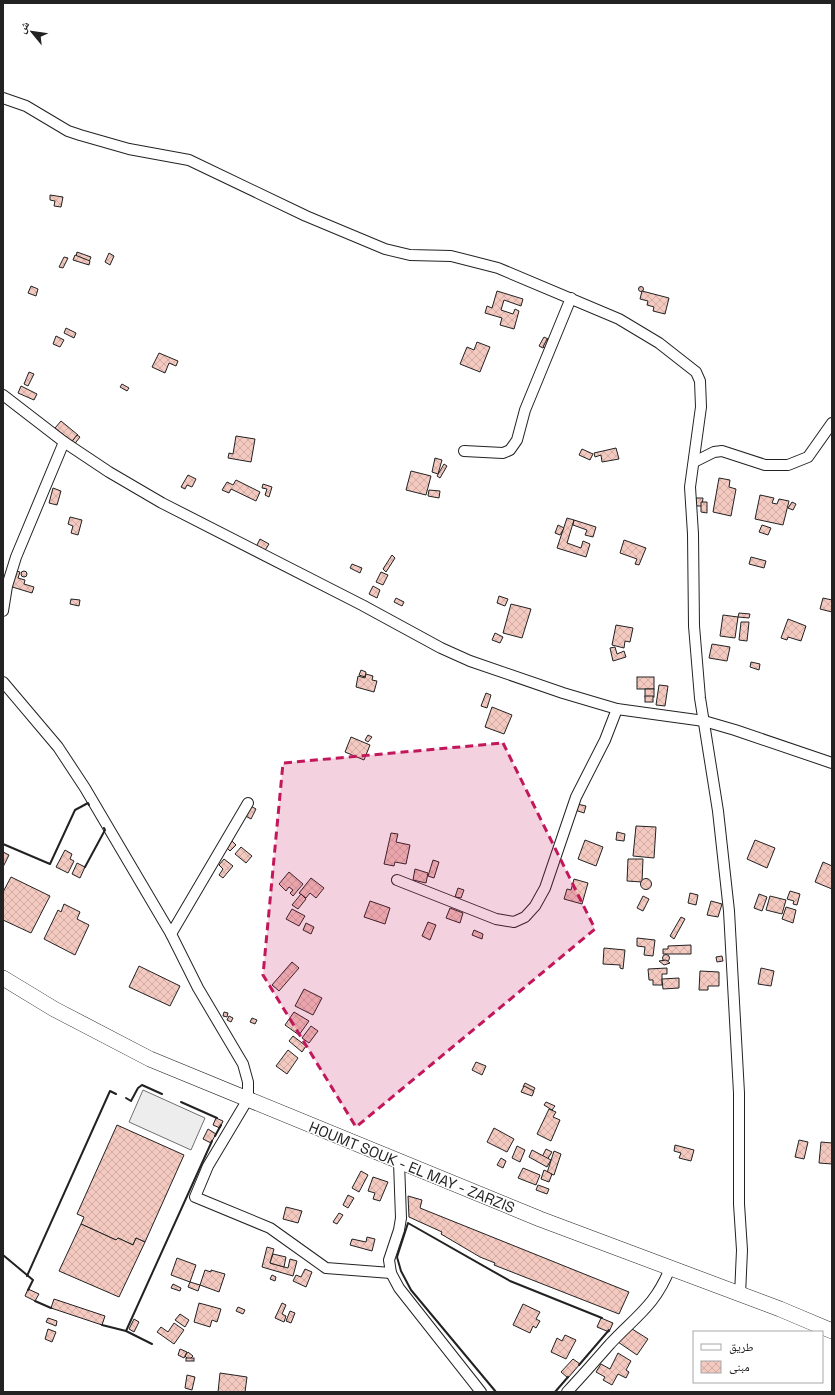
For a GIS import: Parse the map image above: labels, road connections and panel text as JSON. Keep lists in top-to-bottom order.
{
  "streets": {
    "main road": ["HOUMT SOUK - EL MAY - ZARZIS"]
  },
  "legend": ["طريق", "مبنى"],
  "north": "top left"
}
